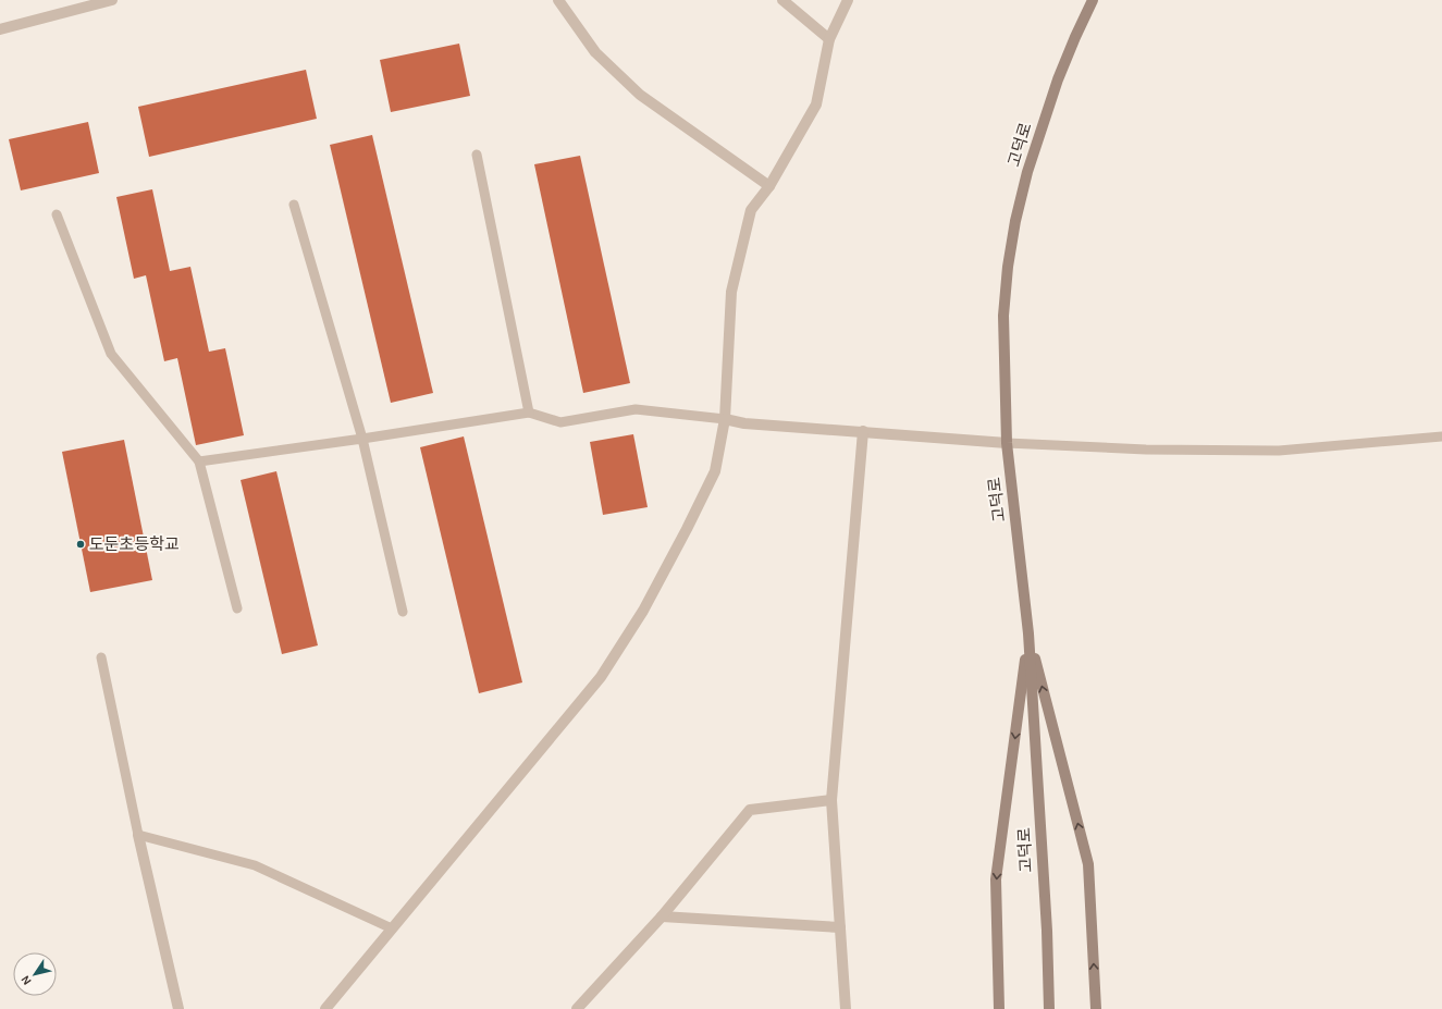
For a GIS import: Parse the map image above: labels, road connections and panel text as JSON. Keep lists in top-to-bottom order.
{
  "streets": {
    "main road": ["고덕로"]
  },
  "places": ["도둔초등학교"],
  "north": "bottom left"
}
